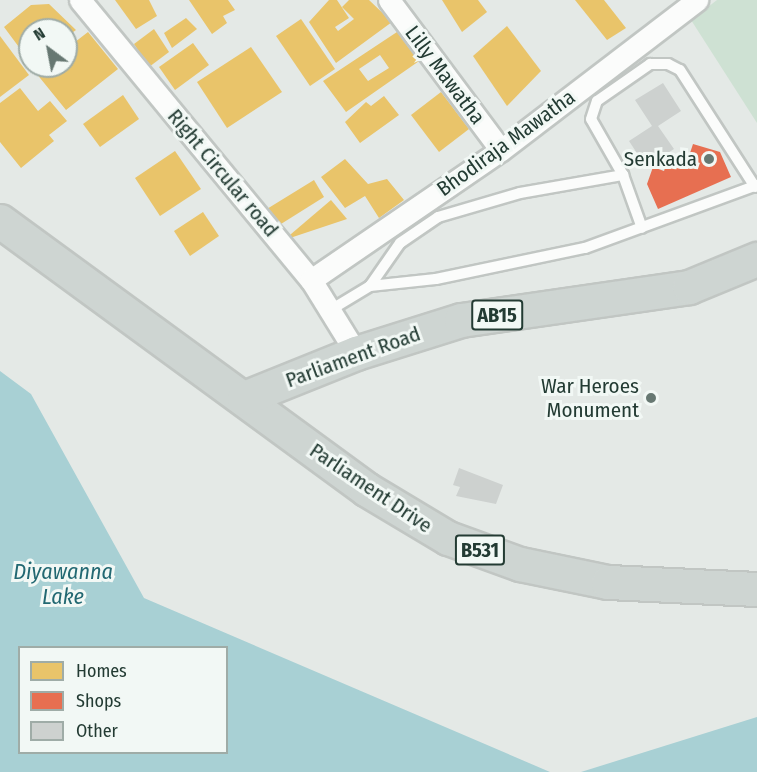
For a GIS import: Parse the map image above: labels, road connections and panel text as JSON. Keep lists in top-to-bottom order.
{
  "streets": {
    "main road": [
      "AB15",
      "Parliament Road",
      "Parliament Drive",
      "B531"
    ],
    "street": ["Lilly Mawatha", "Bhodiraja Mawatha", "Right Circular road"]
  },
  "crossings": [
    ["Lilly Mawatha", "Bhodiraja Mawatha"],
    ["Bhodiraja Mawatha", "Right Circular road"],
    ["Right Circular road", "Parliament Road"],
    ["Parliament Road", "Parliament Drive"]
  ],
  "water": ["Diyawanna Lake"],
  "places": ["Senkada", "War Heroes Monument"],
  "legend": ["Homes", "Shops", "Other"],
  "north": "top left"
}
